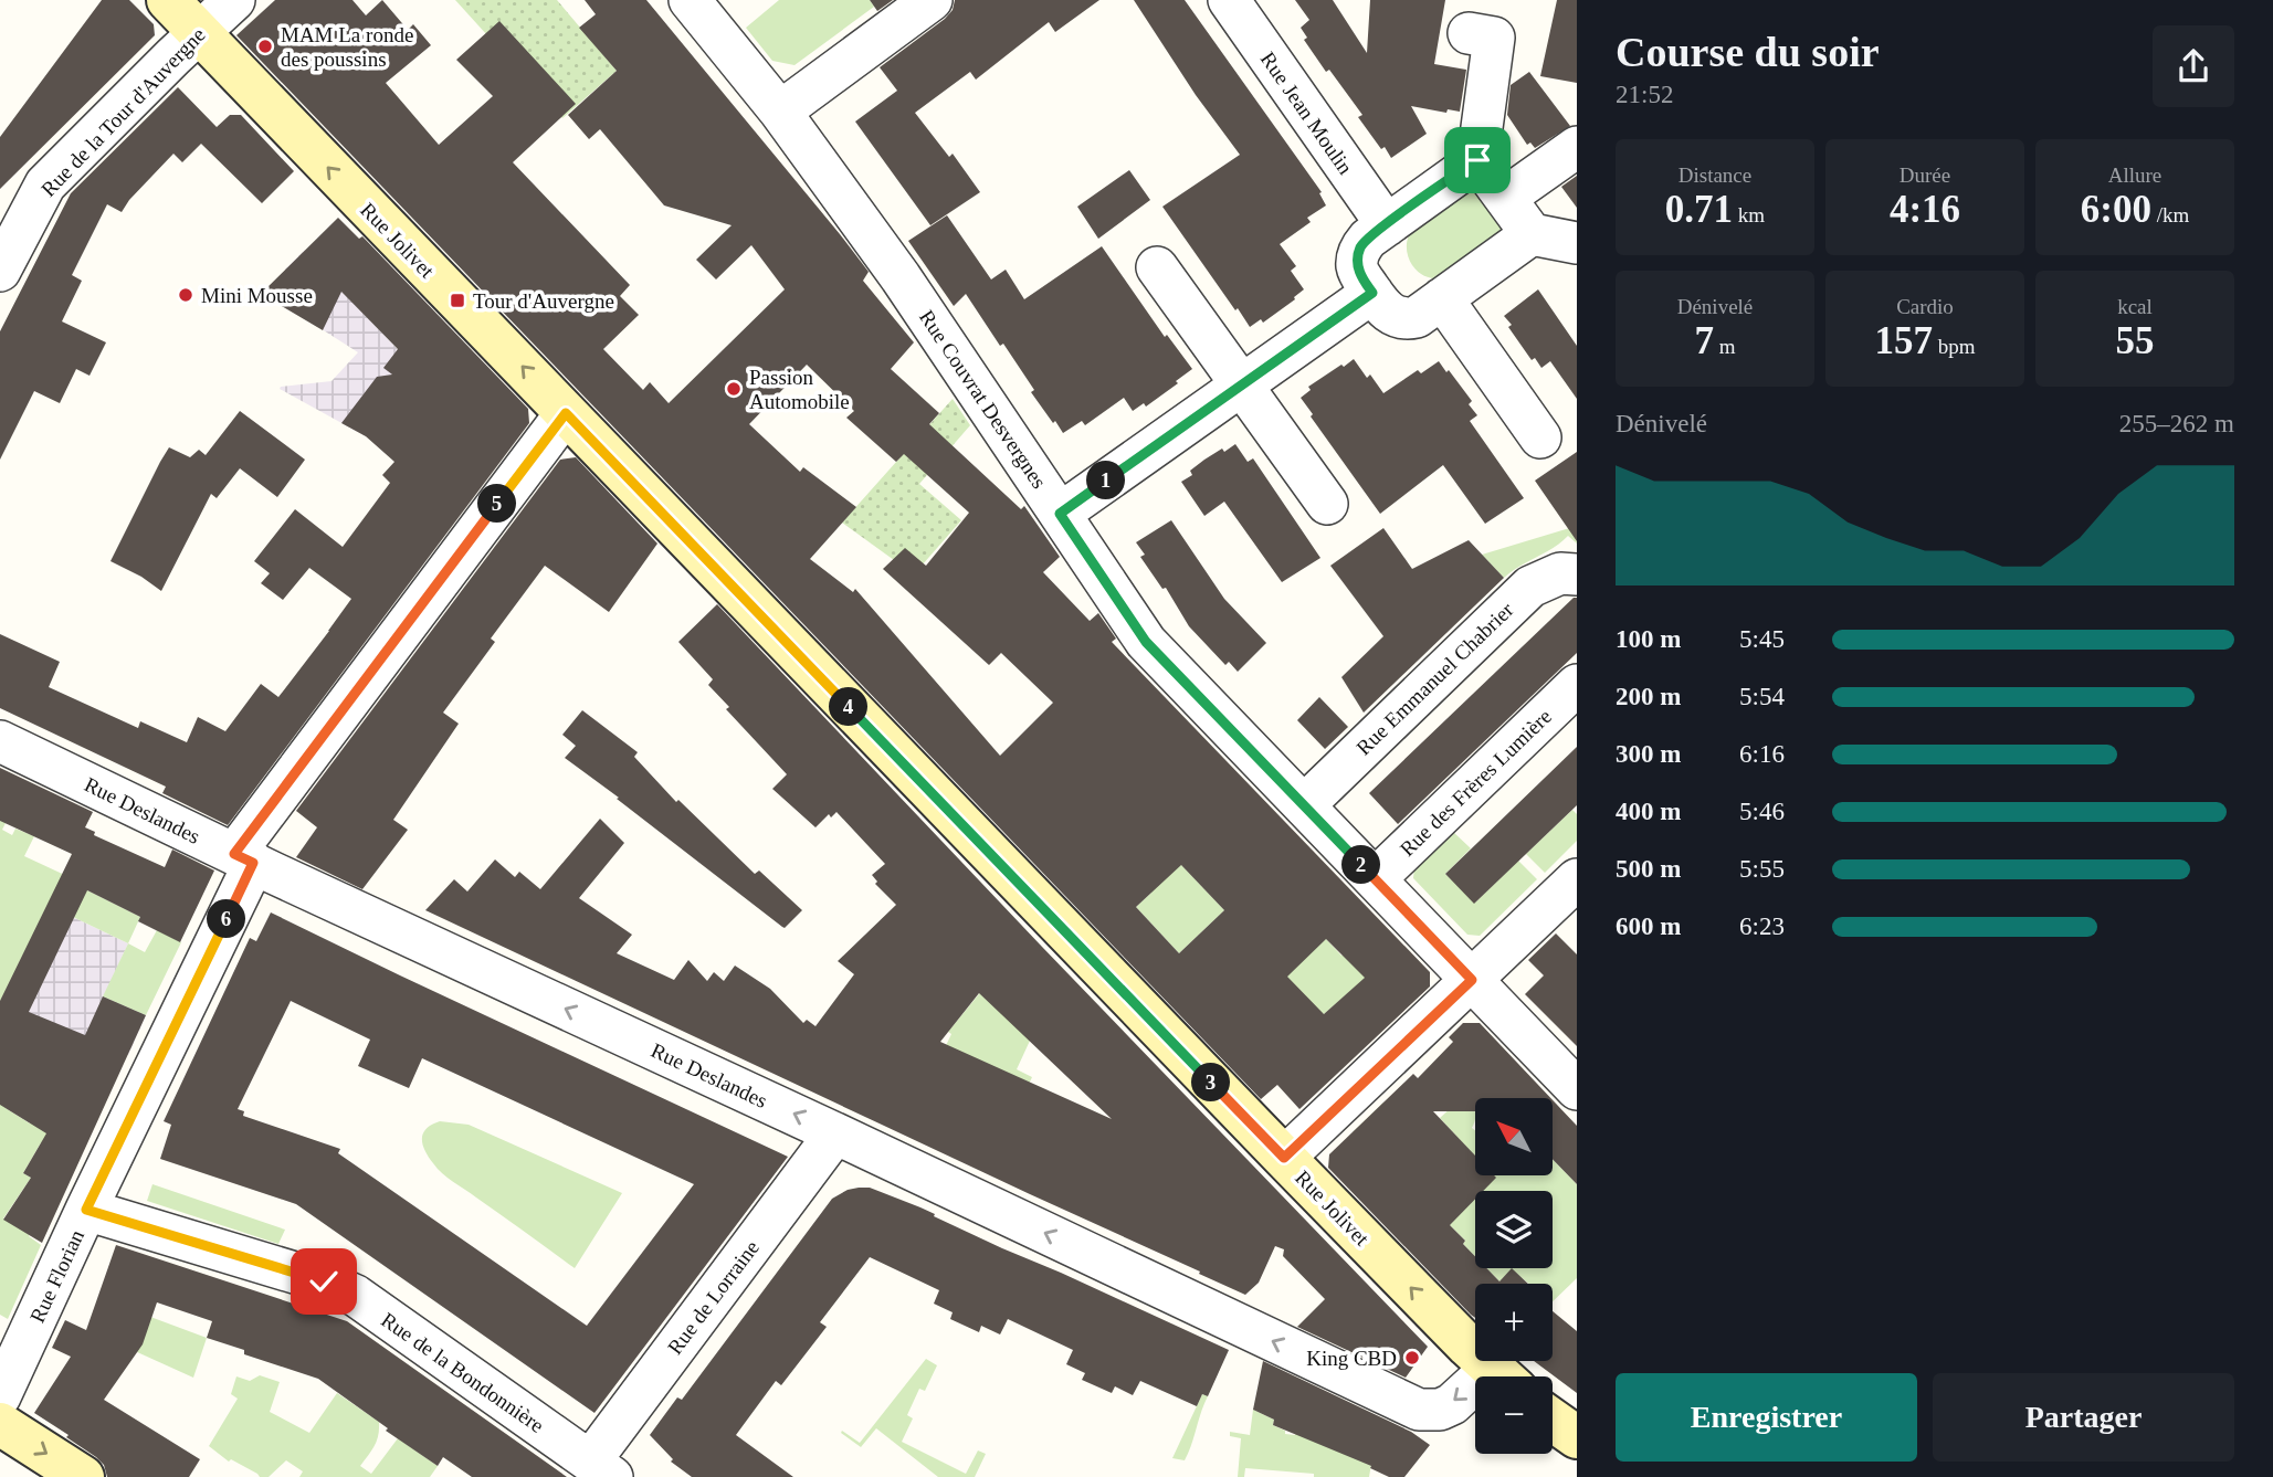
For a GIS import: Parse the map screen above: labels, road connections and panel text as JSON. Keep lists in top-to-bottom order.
{
  "streets": {
    "street": [
      "Rue de la Tour d'Auvergne",
      "Rue Jean Moulin",
      "Rue Jolivet",
      "Rue Couvrat Desvergnes",
      "Rue Emmanuel Chabrier",
      "Rue des Frères Lumière",
      "Rue Deslandes",
      "Rue Florian",
      "Rue de Lorraine",
      "Rue de la Bondonnière"
    ]
  },
  "crossings": [
    ["Rue de la Tour d'Auvergne", "Rue Jolivet"],
    ["Rue Jolivet", "Rue Deslandes"],
    ["Rue Jolivet", "Rue Florian"],
    ["Rue Couvrat Desvergnes", "Rue Emmanuel Chabrier"],
    ["Rue Couvrat Desvergnes", "Rue des Frères Lumière"],
    ["Rue Deslandes", "Rue Florian"],
    ["Rue Deslandes", "Rue de Lorraine"],
    ["Rue Florian", "Rue de la Bondonnière"],
    ["Rue de Lorraine", "Rue de la Bondonnière"]
  ],
  "one_way": ["Rue Jolivet", "Rue Deslandes"],
  "places": {
    "other": [
      "MAM La ronde des poussins",
      "Mini Mousse",
      "Passion Automobile",
      "King CBD"
    ],
    "transit": ["Tour d'Auvergne"]
  },
  "north": "top left",
  "page": {
    "heading": ["Course du soir", "21:52"],
    "stats": [
      ["Distance", "0.71 km"],
      ["Durée", "4:16"],
      ["Allure", "6:00 /km"],
      ["Dénivelé", "7 m"],
      ["Cardio", "157 bpm"],
      ["kcal", "55"]
    ],
    "chart": ["Dénivelé", "255–262 m"],
    "pins": [
      "1",
      "5",
      "4",
      "2",
      "6",
      "3"
    ],
    "list": [
      {
        "name": "100 m",
        "note": "5:45"
      },
      {
        "name": "200 m",
        "note": "5:54"
      },
      {
        "name": "300 m",
        "note": "6:16"
      },
      {
        "name": "400 m",
        "note": "5:46"
      },
      {
        "name": "500 m",
        "note": "5:55"
      },
      {
        "name": "600 m",
        "note": "6:23"
      }
    ],
    "map_buttons": ["+", "−"],
    "buttons": ["Enregistrer", "Partager"]
  }
}
